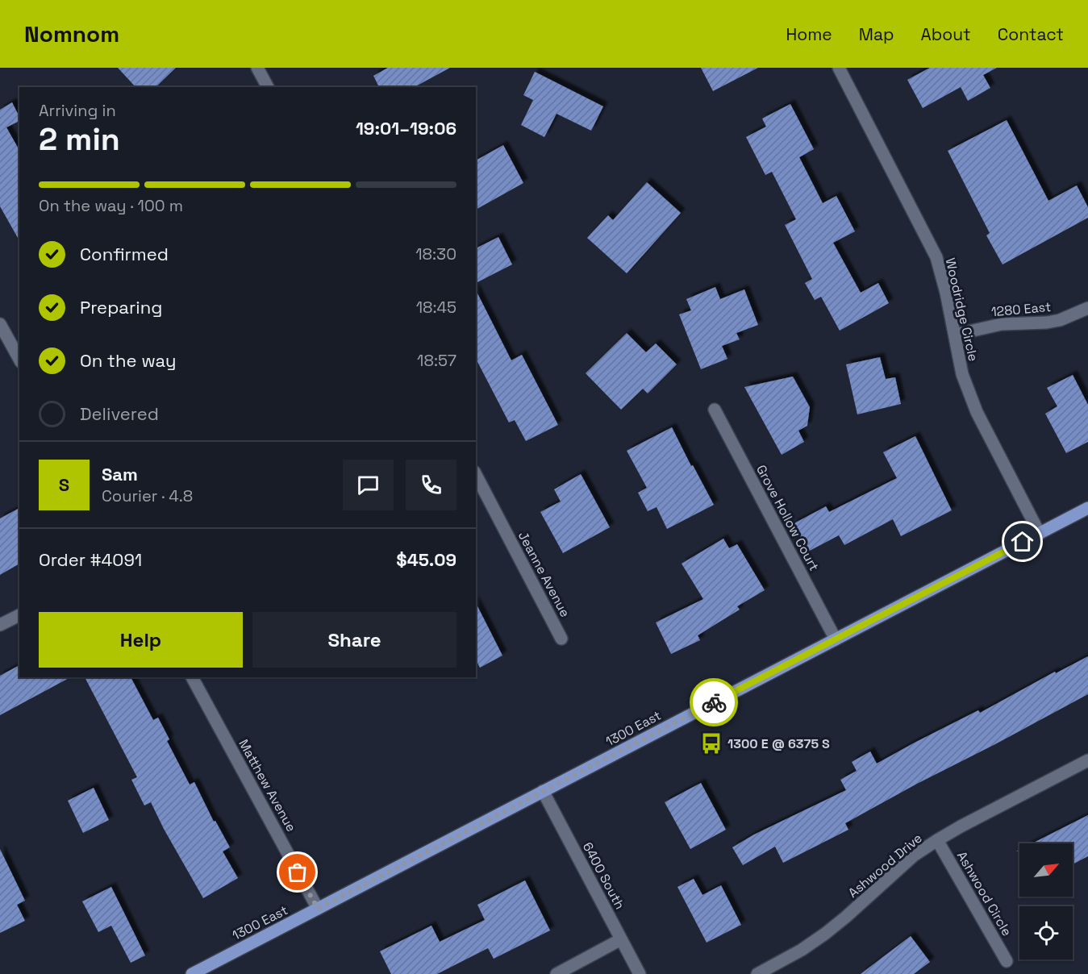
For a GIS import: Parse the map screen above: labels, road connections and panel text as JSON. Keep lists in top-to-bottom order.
{
  "streets": {
    "main road": ["1300 East"],
    "street": [
      "1280 East",
      "Woodridge Circle",
      "Grove Hollow Court",
      "Jeanne Avenue",
      "Matthew Avenue",
      "Ashwood Drive",
      "6400 South",
      "Ashwood Circle"
    ]
  },
  "crossings": [
    ["1280 East", "Woodridge Circle"],
    ["Woodridge Circle", "1300 East"],
    ["Grove Hollow Court", "1300 East"],
    ["1300 East", "Matthew Avenue"],
    ["1300 East", "6400 South"],
    ["Ashwood Drive", "Ashwood Circle"]
  ],
  "places": {
    "bus stop": ["1300 E @ 6375 S"]
  },
  "north": "top right",
  "page": {
    "header": "Nomnom",
    "nav": [
      "Home",
      "Map",
      "About",
      "Contact"
    ],
    "heading": ["2 min", "Arriving in", "19:01–19:06"],
    "panel": [
      "Sam",
      "Courier · 4.8",
      "Order #4091",
      "$45.09"
    ],
    "bar": "On the way · 100 m",
    "list": [
      ["Confirmed", "18:30"],
      ["Preparing", "18:45"],
      ["On the way", "18:57"],
      "Delivered"
    ],
    "round": "S",
    "buttons": ["Help", "Share"]
  }
}
